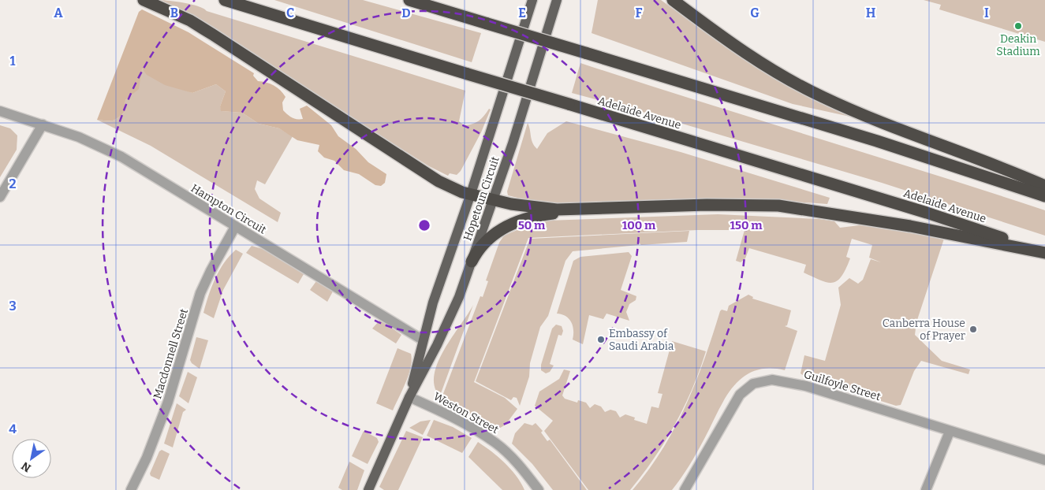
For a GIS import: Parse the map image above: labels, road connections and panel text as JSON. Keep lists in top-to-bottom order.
{
  "streets": {
    "highway": ["Adelaide Avenue"],
    "main road": ["Hopetoun Circuit", "Hampton Circuit"],
    "street": ["Macdonnell Street", "Guilfoyle Street", "Weston Street"]
  },
  "crossings": [
    ["Hopetoun Circuit", "Hampton Circuit"],
    ["Hopetoun Circuit", "Weston Street"],
    ["Hampton Circuit", "Macdonnell Street"]
  ],
  "places": ["Deakin Stadium", "Canberra House of Prayer", "Embassy of Saudi Arabia"],
  "north": "bottom left",
  "grid": {
    "columns": [
      "A",
      "B",
      "C",
      "D",
      "E",
      "F",
      "G",
      "H",
      "I"
    ],
    "rows": [
      "1",
      "2",
      "3",
      "4"
    ]
  },
  "rings": ["50 m", "100 m", "150 m"]
}
